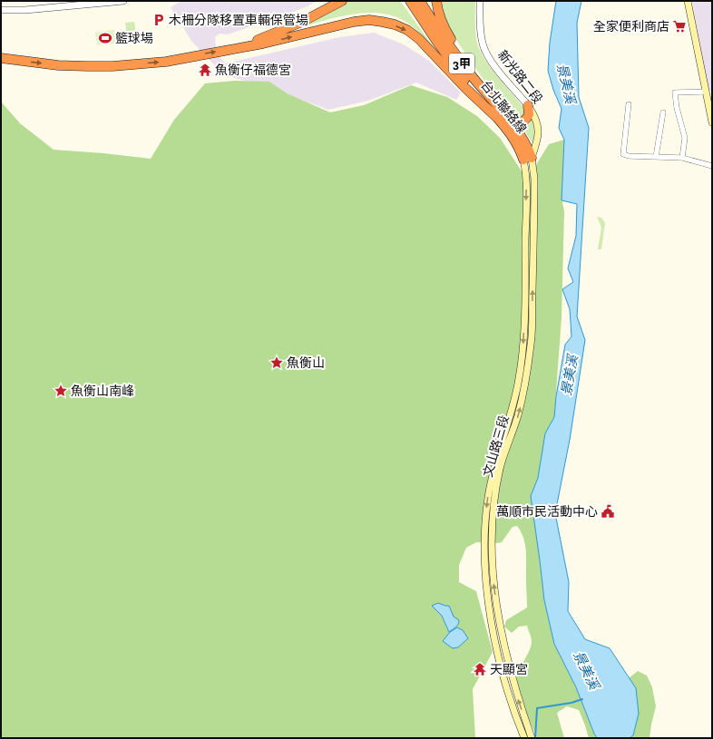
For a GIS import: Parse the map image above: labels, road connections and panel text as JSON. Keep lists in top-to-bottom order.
{
  "streets": {
    "highway": ["3甲", "台北聯絡線"],
    "main road": ["新光路二段", "文山路三段"]
  },
  "crossings": [
    ["新光路二段", "台北聯絡線"],
    ["新光路二段", "文山路三段"],
    ["台北聯絡線", "文山路三段"]
  ],
  "water": ["景美溪"],
  "places": {
    "parking": ["木柵分隊移置車輛保管場"],
    "supermarket": ["全家便利商店"],
    "sports": ["籃球場"],
    "temple": ["魚衡仔福德宮", "天顯宮"],
    "place": ["魚衡山", "魚衡山南峰"],
    "public building": ["萬順市民活動中心"]
  }
}
